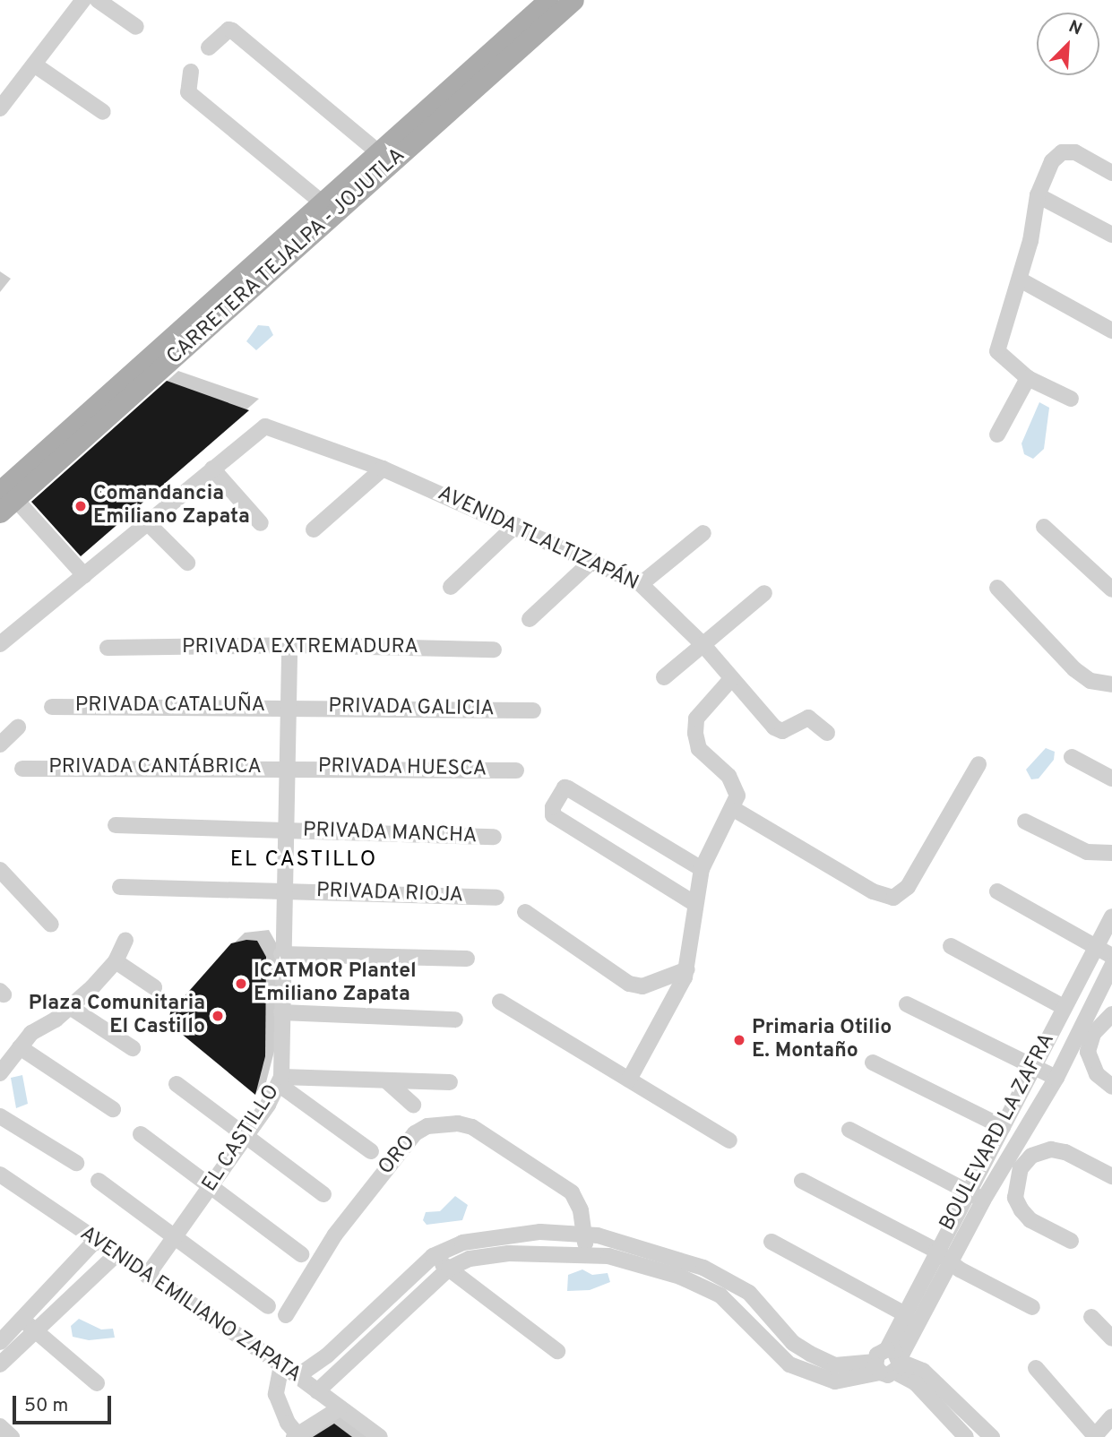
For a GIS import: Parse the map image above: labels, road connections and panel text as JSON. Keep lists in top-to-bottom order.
{
  "streets": {
    "main road": ["CARRETERA TEJALPA - JOJUTLA"],
    "street": [
      "AVENIDA TLALTIZAPÁN",
      "PRIVADA EXTREMADURA",
      "PRIVADA CATALUÑA",
      "PRIVADA GALICIA",
      "PRIVADA CANTÁBRICA",
      "PRIVADA HUESCA",
      "PRIVADA MANCHA",
      "PRIVADA RIOJA",
      "BOULEVARD LA ZAFRA",
      "EL CASTILLO",
      "ORO",
      "AVENIDA EMILIANO ZAPATA"
    ]
  },
  "crossings": [
    ["PRIVADA EXTREMADURA", "EL CASTILLO"],
    ["PRIVADA CATALUÑA", "PRIVADA GALICIA"],
    ["PRIVADA CATALUÑA", "EL CASTILLO"],
    ["PRIVADA GALICIA", "EL CASTILLO"],
    ["PRIVADA CANTÁBRICA", "PRIVADA HUESCA"],
    ["PRIVADA CANTÁBRICA", "EL CASTILLO"],
    ["PRIVADA HUESCA", "EL CASTILLO"],
    ["PRIVADA MANCHA", "EL CASTILLO"],
    ["PRIVADA RIOJA", "EL CASTILLO"],
    ["EL CASTILLO", "AVENIDA EMILIANO ZAPATA"]
  ],
  "districts": ["EL CASTILLO"],
  "places": [
    "Comandancia Emiliano Zapata",
    "ICATMOR Plantel Emiliano Zapata",
    "Plaza Comunitaria El Castillo",
    "Primaria Otilio E. Montaño"
  ],
  "scale_bar": "50 m",
  "north": "top right"
}
